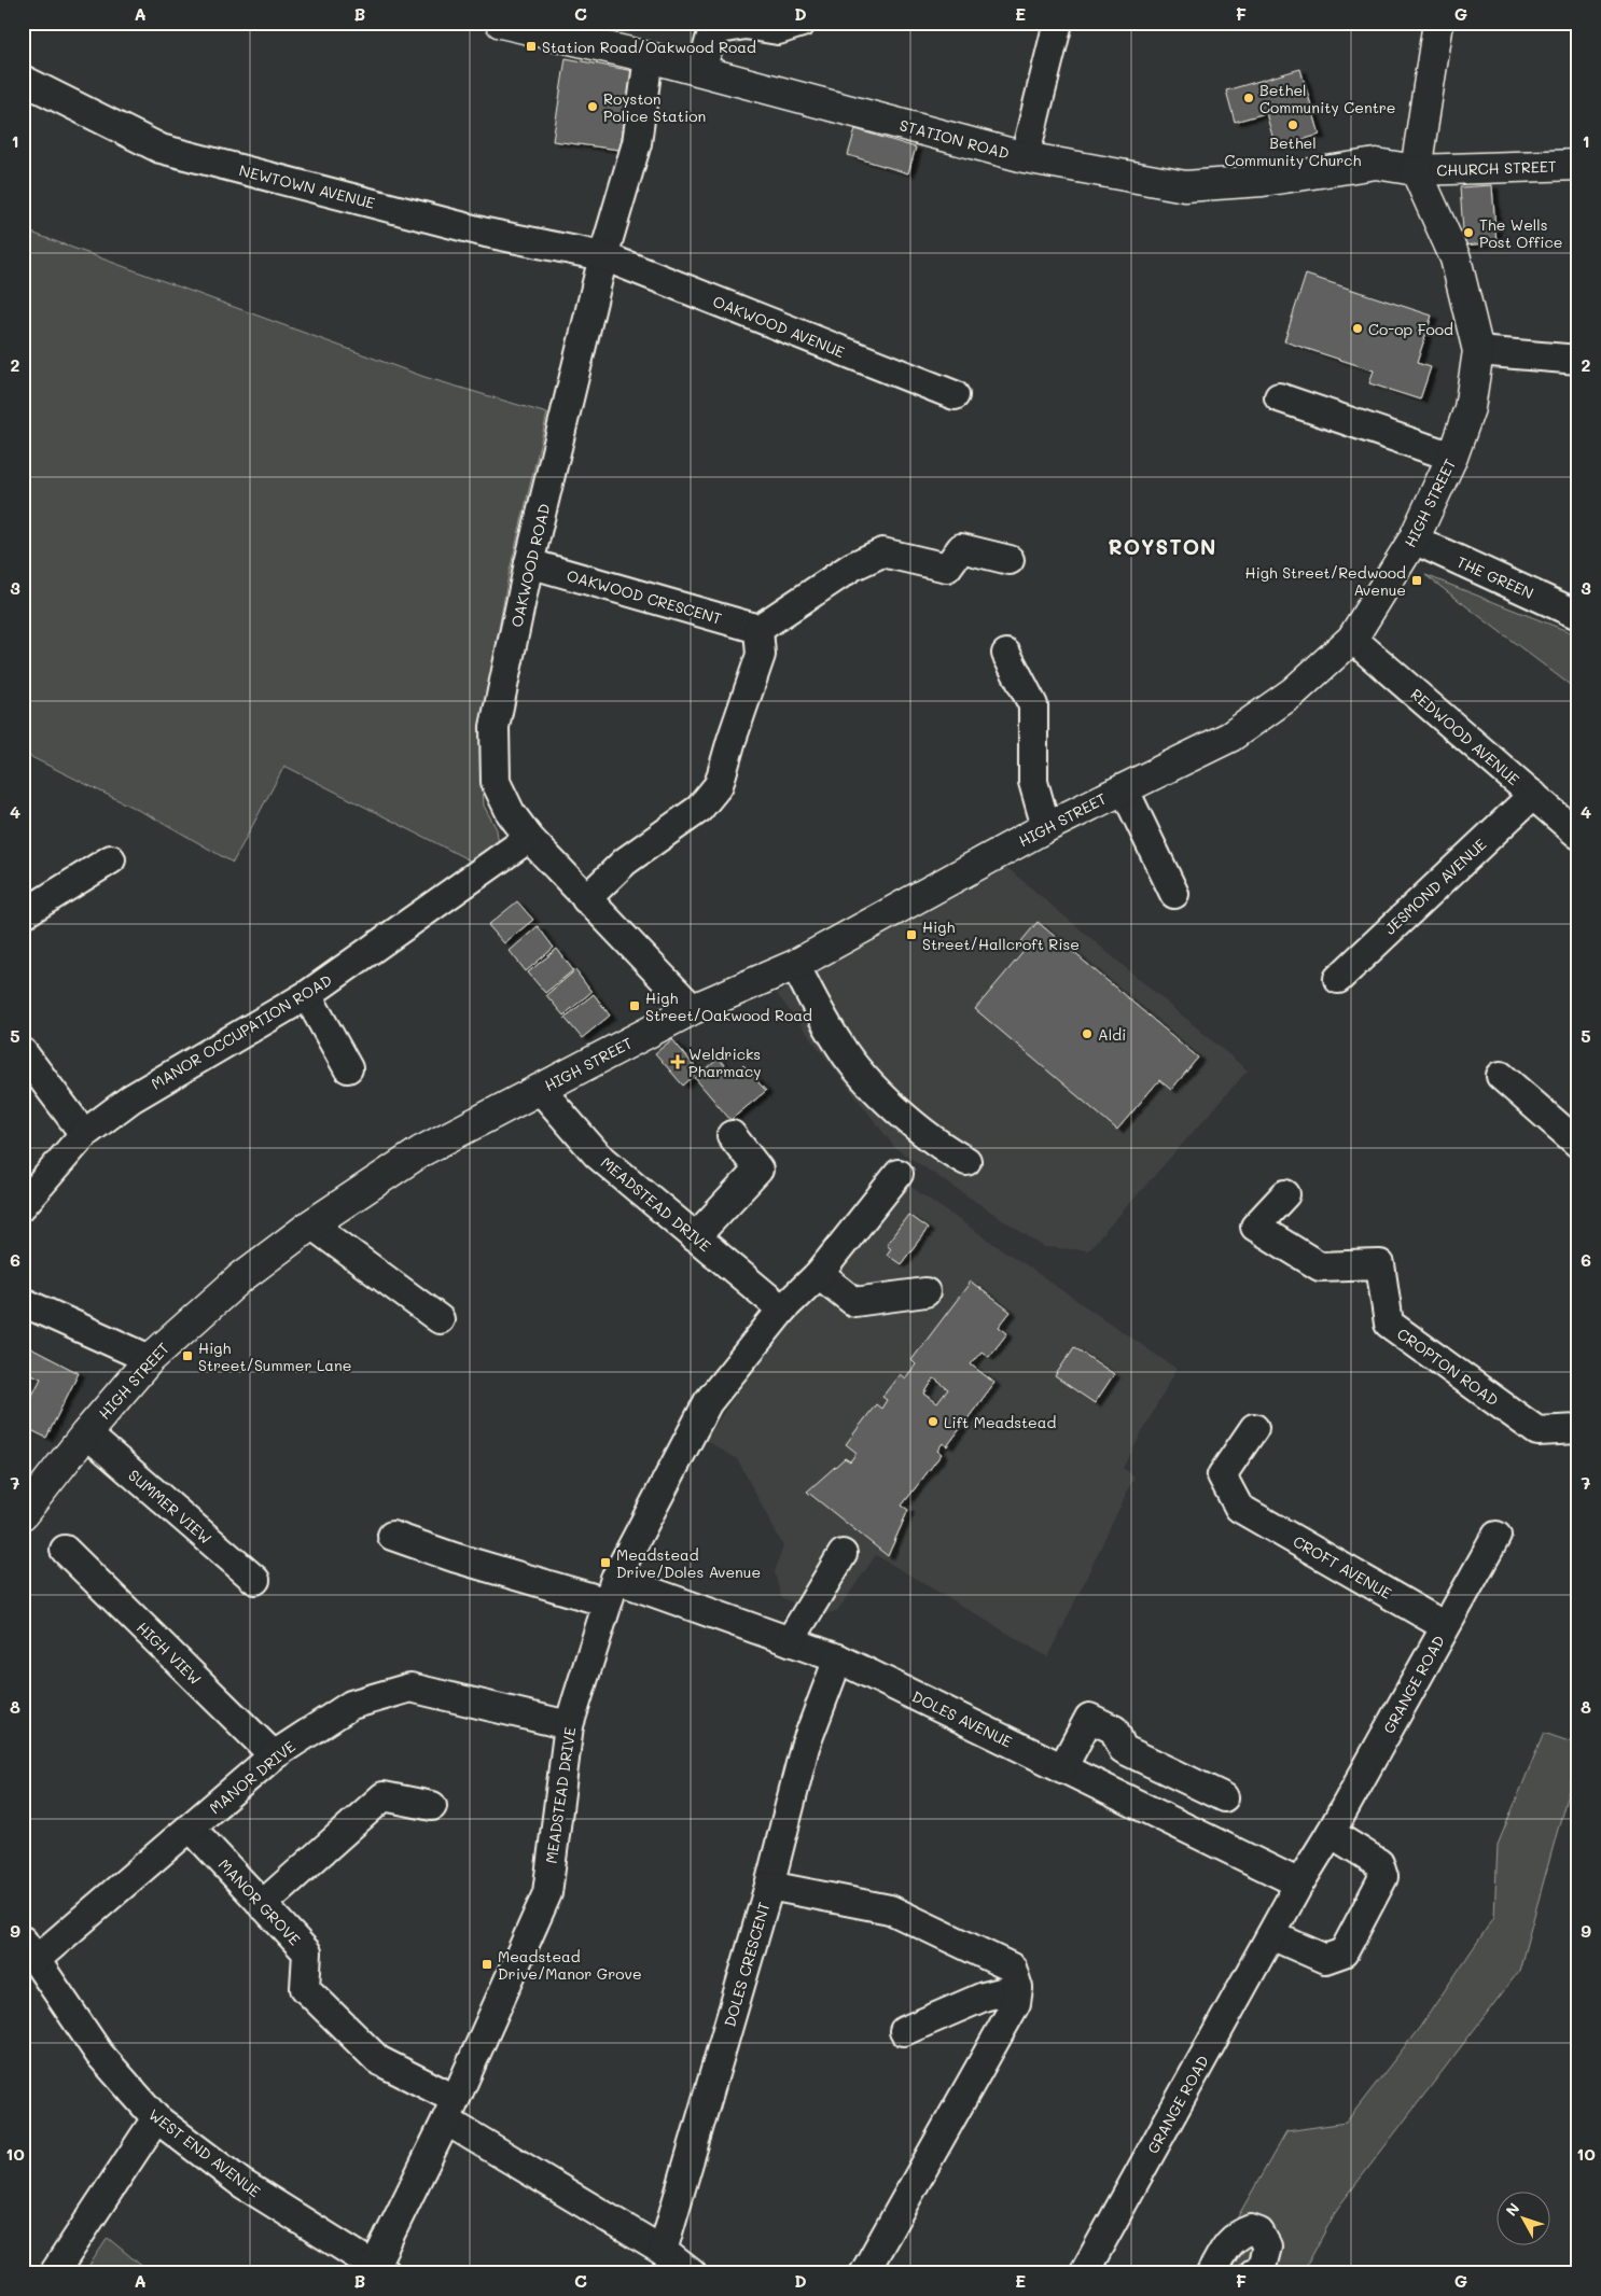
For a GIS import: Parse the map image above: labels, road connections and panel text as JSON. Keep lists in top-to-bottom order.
{
  "streets": {
    "main road": ["STATION ROAD", "CHURCH STREET", "HIGH STREET"],
    "street": [
      "NEWTOWN AVENUE",
      "OAKWOOD AVENUE",
      "OAKWOOD ROAD",
      "THE GREEN",
      "OAKWOOD CRESCENT",
      "REDWOOD AVENUE",
      "JESMOND AVENUE",
      "MANOR OCCUPATION ROAD",
      "MEADSTEAD DRIVE",
      "CROPTON ROAD",
      "SUMMER VIEW",
      "CROFT AVENUE",
      "HIGH VIEW",
      "GRANGE ROAD",
      "DOLES AVENUE",
      "MANOR DRIVE",
      "MANOR GROVE",
      "DOLES CRESCENT",
      "WEST END AVENUE"
    ]
  },
  "crossings": [
    ["STATION ROAD", "CHURCH STREET"],
    ["STATION ROAD", "HIGH STREET"],
    ["STATION ROAD", "OAKWOOD ROAD"],
    ["CHURCH STREET", "HIGH STREET"],
    ["NEWTOWN AVENUE", "OAKWOOD AVENUE"],
    ["NEWTOWN AVENUE", "OAKWOOD ROAD"],
    ["OAKWOOD AVENUE", "OAKWOOD ROAD"],
    ["HIGH STREET", "OAKWOOD ROAD"],
    ["HIGH STREET", "THE GREEN"],
    ["HIGH STREET", "REDWOOD AVENUE"],
    ["HIGH STREET", "MEADSTEAD DRIVE"],
    ["HIGH STREET", "SUMMER VIEW"],
    ["OAKWOOD ROAD", "OAKWOOD CRESCENT"],
    ["OAKWOOD ROAD", "MANOR OCCUPATION ROAD"],
    ["REDWOOD AVENUE", "JESMOND AVENUE"],
    ["MEADSTEAD DRIVE", "DOLES AVENUE"],
    ["MEADSTEAD DRIVE", "MANOR DRIVE"],
    ["MEADSTEAD DRIVE", "MANOR GROVE"],
    ["MEADSTEAD DRIVE", "WEST END AVENUE"],
    ["CROFT AVENUE", "GRANGE ROAD"],
    ["HIGH VIEW", "MANOR DRIVE"],
    ["GRANGE ROAD", "DOLES AVENUE"],
    ["MANOR DRIVE", "MANOR GROVE"],
    ["MANOR DRIVE", "WEST END AVENUE"],
    ["MANOR GROVE", "DOLES CRESCENT"]
  ],
  "districts": ["ROYSTON"],
  "places": {
    "transit": [
      "Station Road/Oakwood Road",
      "High Street/Redwood Avenue",
      "High Street/Hallcroft Rise",
      "High Street/Oakwood Road",
      "High Street/Summer Lane",
      "Meadstead Drive/Doles Avenue",
      "Meadstead Drive/Manor Grove"
    ],
    "other": [
      "Bethel Community Centre",
      "Royston Police Station",
      "Bethel Community Church",
      "The Wells Post Office",
      "Co-op Food",
      "Aldi",
      "Lift Meadstead"
    ],
    "health": ["Weldricks Pharmacy"]
  },
  "north": "top left",
  "grid": {
    "columns": [
      "A",
      "B",
      "C",
      "D",
      "E",
      "F",
      "G"
    ],
    "rows": [
      "1",
      "2",
      "3",
      "4",
      "5",
      "6",
      "7",
      "8",
      "9",
      "10"
    ]
  }
}
